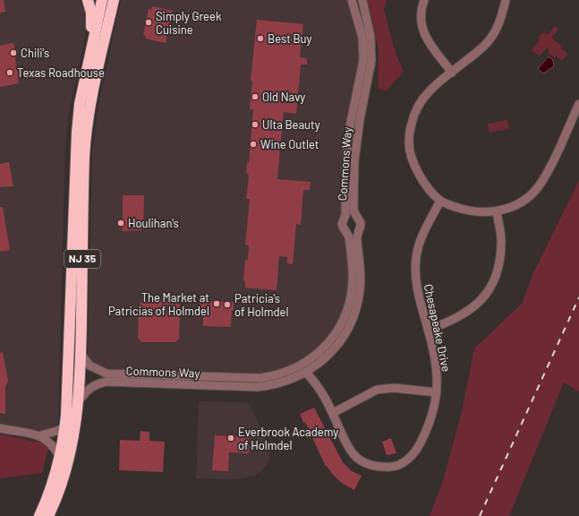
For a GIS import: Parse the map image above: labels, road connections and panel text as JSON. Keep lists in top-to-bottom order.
{
  "streets": {
    "highway": ["NJ 35"],
    "street": ["Commons Way", "Chesapeake Drive"]
  },
  "crossings": [
    ["Commons Way", "NJ 35"],
    ["Commons Way", "Chesapeake Drive"]
  ],
  "places": [
    "Simply Greek Cuisine",
    "Best Buy",
    "Chili's",
    "Texas Roadhouse",
    "Old Navy",
    "Ulta Beauty",
    "Wine Outlet",
    "Houlihan's",
    "The Market at Patricias of Holmdel",
    "Patricia's of Holmdel",
    "Everbrook Academy of Holmdel"
  ]
}
